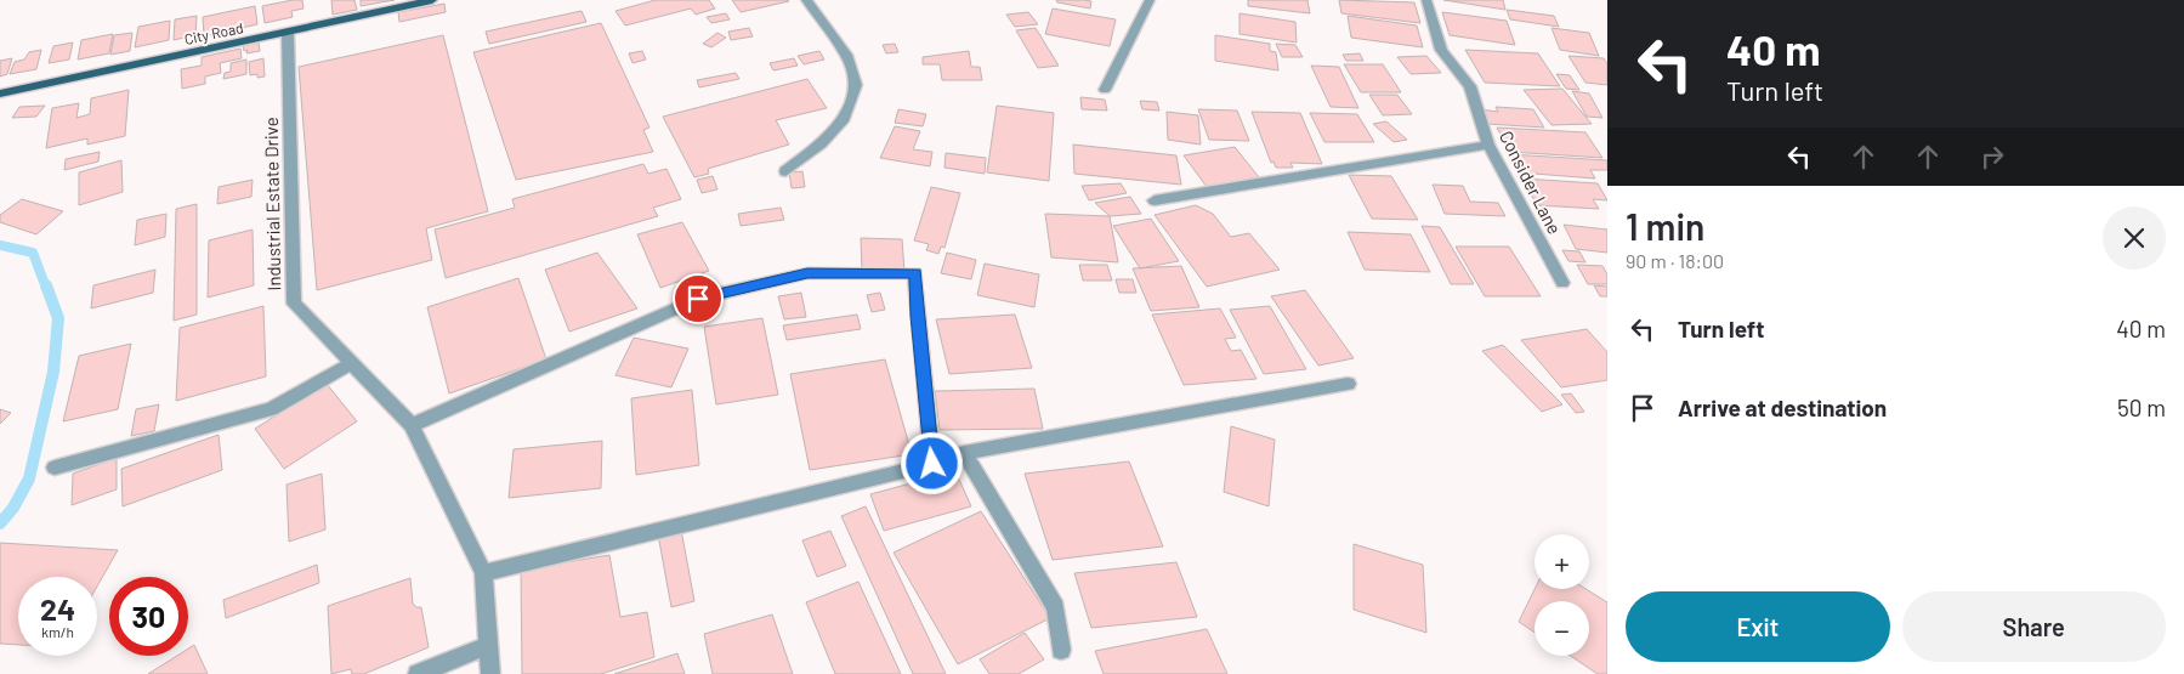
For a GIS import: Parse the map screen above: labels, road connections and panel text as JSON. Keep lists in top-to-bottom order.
{
  "streets": {
    "main road": ["City Road"],
    "street": ["Consider Lane", "Industrial Estate Drive"]
  },
  "crossings": [
    ["City Road", "Industrial Estate Drive"]
  ],
  "page": {
    "turn": ["40 m", "Turn left"],
    "heading": ["1 min", "90 m · 18:00"],
    "list": [
      {
        "name": "Turn left",
        "value": "40 m"
      },
      {
        "name": "Arrive at destination",
        "value": "50 m"
      }
    ],
    "map_buttons": ["+", "−"],
    "speed": "24 km/h",
    "limit": "30",
    "buttons": ["Exit", "Share"]
  }
}
